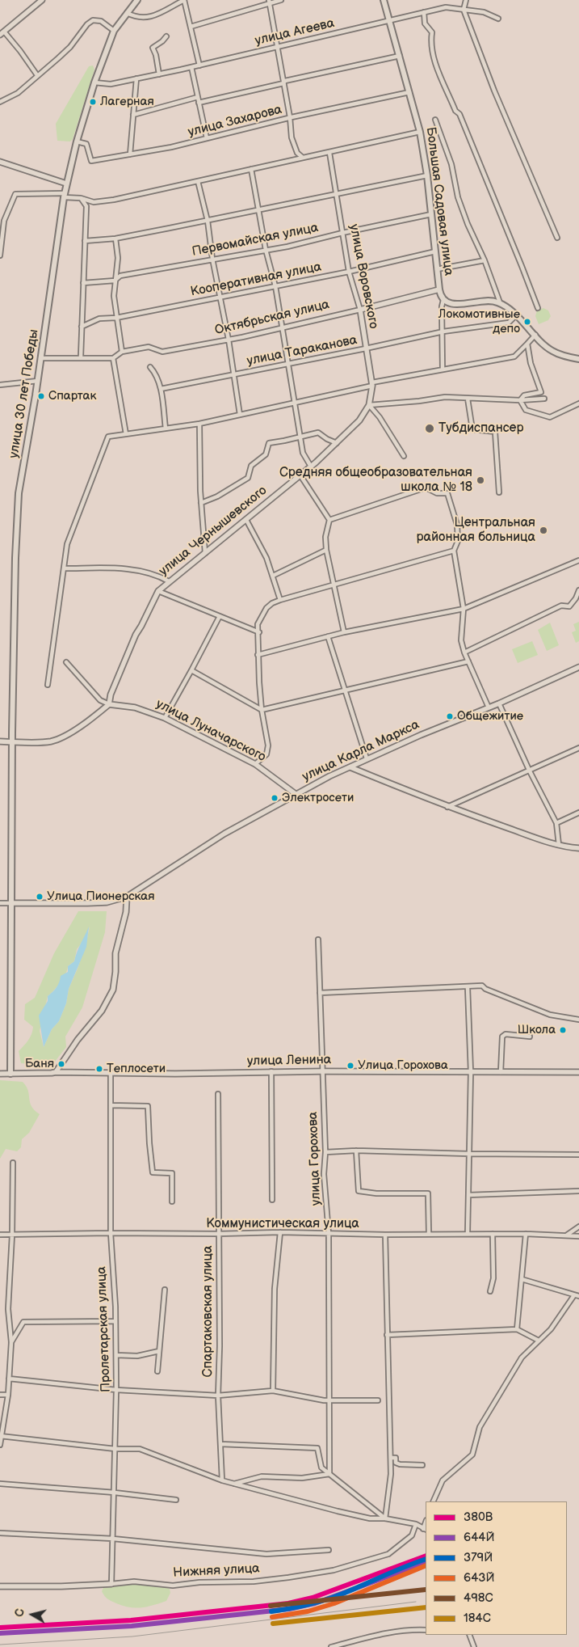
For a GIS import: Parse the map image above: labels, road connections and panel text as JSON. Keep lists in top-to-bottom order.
{
  "streets": {
    "main road": ["Большая Садовая улица", "улица 30 лет Победы"],
    "street": [
      "улица Агеева",
      "улица Захарова",
      "Первомайская улица",
      "улица Воровского",
      "Кооперативная улица",
      "Октябрьская улица",
      "улица Тараканова",
      "улица Чернышевского",
      "улица Луначарского",
      "улица Карла Маркса",
      "улица Ленина",
      "улица Горохова",
      "Коммунистическая улица",
      "Спартаковская улица",
      "Пролетарская улица",
      "Нижняя улица"
    ]
  },
  "crossings": [
    ["улица Агеева", "Большая Садовая улица"],
    ["улица Агеева", "улица 30 лет Победы"],
    ["улица Захарова", "Большая Садовая улица"],
    ["улица Захарова", "улица 30 лет Победы"],
    ["Большая Садовая улица", "Первомайская улица"],
    ["Большая Садовая улица", "Кооперативная улица"],
    ["Большая Садовая улица", "Октябрьская улица"],
    ["Первомайская улица", "улица Воровского"],
    ["улица Воровского", "Кооперативная улица"],
    ["улица Воровского", "Октябрьская улица"],
    ["улица Воровского", "улица Тараканова"],
    ["улица Воровского", "улица Чернышевского"],
    ["улица 30 лет Победы", "улица Карла Маркса"],
    ["улица 30 лет Победы", "улица Ленина"],
    ["улица Чернышевского", "улица Луначарского"],
    ["улица Луначарского", "улица Карла Маркса"],
    ["улица Ленина", "улица Горохова"],
    ["улица Ленина", "Пролетарская улица"],
    ["улица Горохова", "Коммунистическая улица"],
    ["Коммунистическая улица", "Спартаковская улица"],
    ["Коммунистическая улица", "Пролетарская улица"],
    ["Пролетарская улица", "Нижняя улица"]
  ],
  "places": [
    "Лагерная",
    "Локомотивные депо",
    "Спартак",
    "Тубдиспансер",
    "Средняя общеобразовательная школа № 18",
    "Центральная районная больница",
    "Общежитие",
    "Электросети",
    "Улица Пионерская",
    "Школа",
    "Баня",
    "Улица Горохова",
    "Теплосети"
  ],
  "lines": [
    "transit line 380В",
    "transit line 379Й",
    "transit line 644Й",
    "transit line 643Й",
    "transit line 498С",
    "transit line 184С"
  ],
  "legend": [
    "380В",
    "644Й",
    "379Й",
    "643Й",
    "498С",
    "184С"
  ],
  "north": "left"
}
